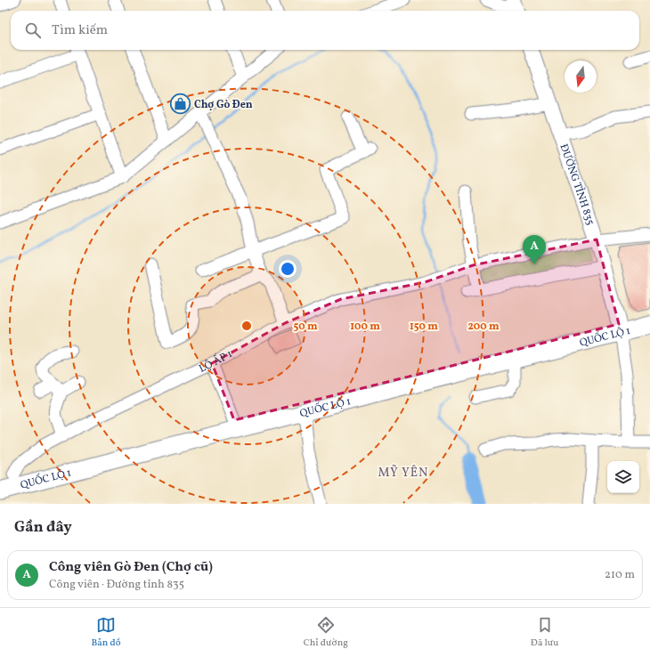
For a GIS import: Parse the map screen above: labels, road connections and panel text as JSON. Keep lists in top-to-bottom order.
{
  "streets": {
    "highway": ["QUỐC LỘ 1"],
    "main road": ["ĐƯỜNG TỈNH 835"],
    "street": ["LỘ ẤP 1"]
  },
  "crossings": [
    ["ĐƯỜNG TỈNH 835", "QUỐC LỘ 1"],
    ["ĐƯỜNG TỈNH 835", "LỘ ẤP 1"],
    ["QUỐC LỘ 1", "LỘ ẤP 1"]
  ],
  "districts": ["MỸ YÊN"],
  "places": {
    "shop": ["Chợ Gò Đen"]
  },
  "north": "bottom",
  "page": {
    "search": "Tìm kiếm",
    "pins": "A",
    "heading": "Gần đây",
    "list": [
      {
        "mark": "A",
        "name": "Công viên Gò Đen (Chợ cũ)",
        "note": "Công viên · Đường tỉnh 835",
        "value": "210 m"
      }
    ],
    "nav": ["Bản đồ", "Chỉ đường", "Đã lưu"]
  },
  "rings": [
    "50 m",
    "100 m",
    "150 m",
    "200 m"
  ]
}
